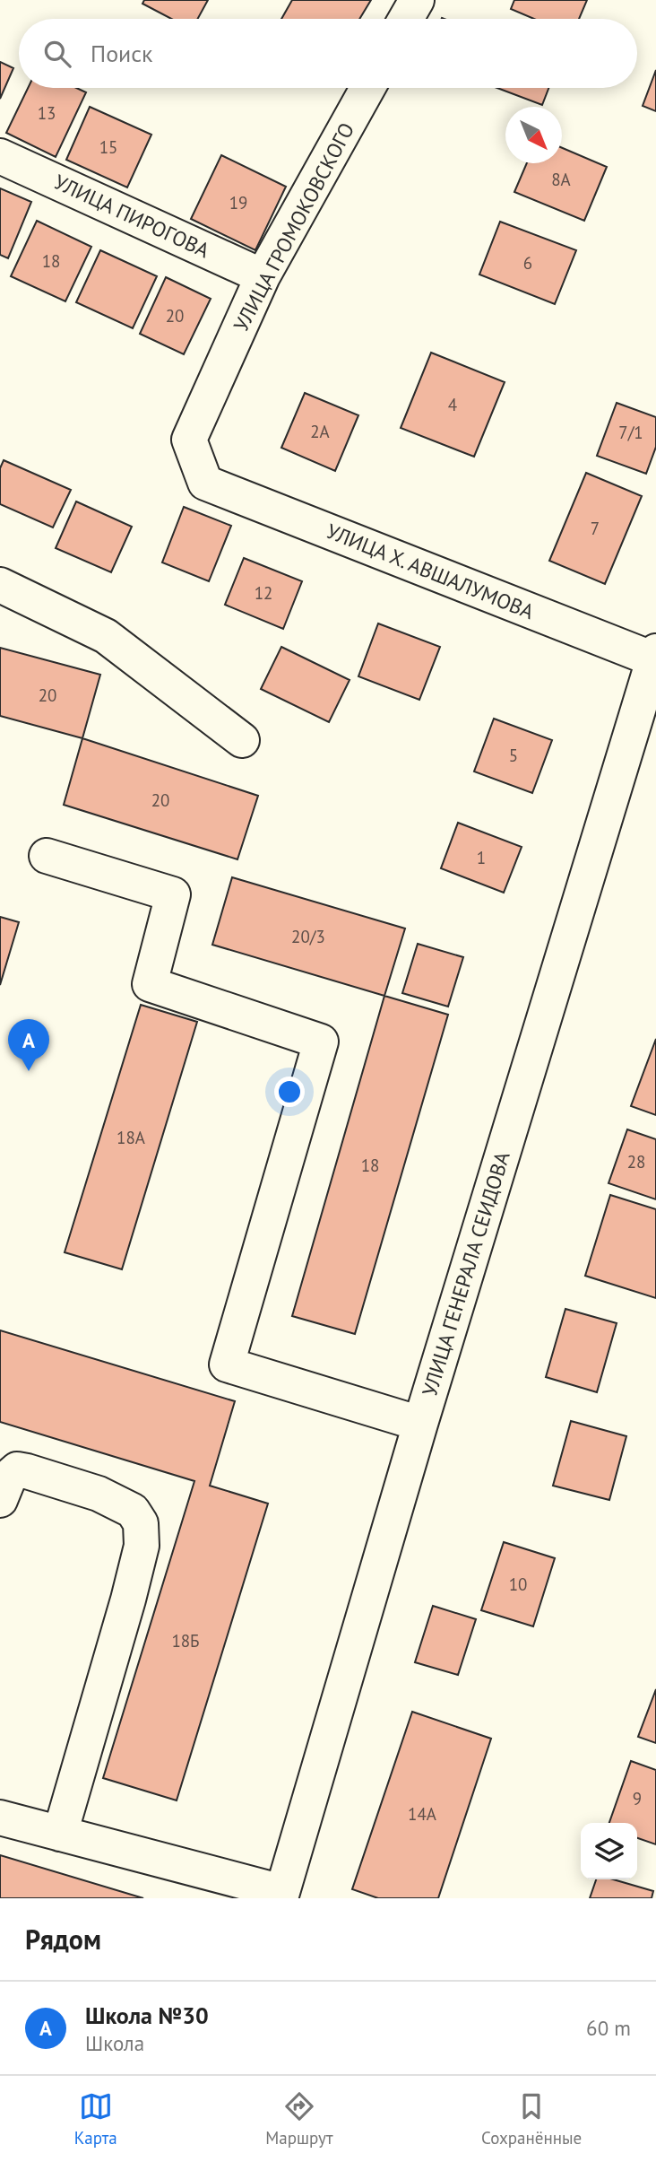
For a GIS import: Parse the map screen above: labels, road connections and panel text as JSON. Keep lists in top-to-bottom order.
{
  "streets": {
    "street": [
      "УЛИЦА ПИРОГОВА",
      "УЛИЦА ГРОМОКОВСКОГО",
      "УЛИЦА Х. АВШАЛУМОВА",
      "УЛИЦА ГЕНЕРАЛА СЕИДОВА"
    ]
  },
  "crossings": [
    ["УЛИЦА ПИРОГОВА", "УЛИЦА ГРОМОКОВСКОГО"],
    ["УЛИЦА ГРОМОКОВСКОГО", "УЛИЦА Х. АВШАЛУМОВА"],
    ["УЛИЦА Х. АВШАЛУМОВА", "УЛИЦА ГЕНЕРАЛА СЕИДОВА"]
  ],
  "house_numbers": [
    "13",
    "15",
    "8А",
    "19",
    "18",
    "6",
    "20",
    "4",
    "2А",
    "7/1",
    "7",
    "12",
    "20",
    "5",
    "20",
    "1",
    "20/3",
    "18А",
    "28",
    "18",
    "10",
    "18Б",
    "9",
    "14А"
  ],
  "north": "bottom right",
  "page": {
    "search": "Поиск",
    "pins": "A",
    "heading": "Рядом",
    "list": [
      {
        "mark": "A",
        "name": "Школа №30",
        "note": "Школа",
        "value": "60 m"
      }
    ],
    "nav": ["Карта", "Маршрут", "Сохранённые"]
  }
}
